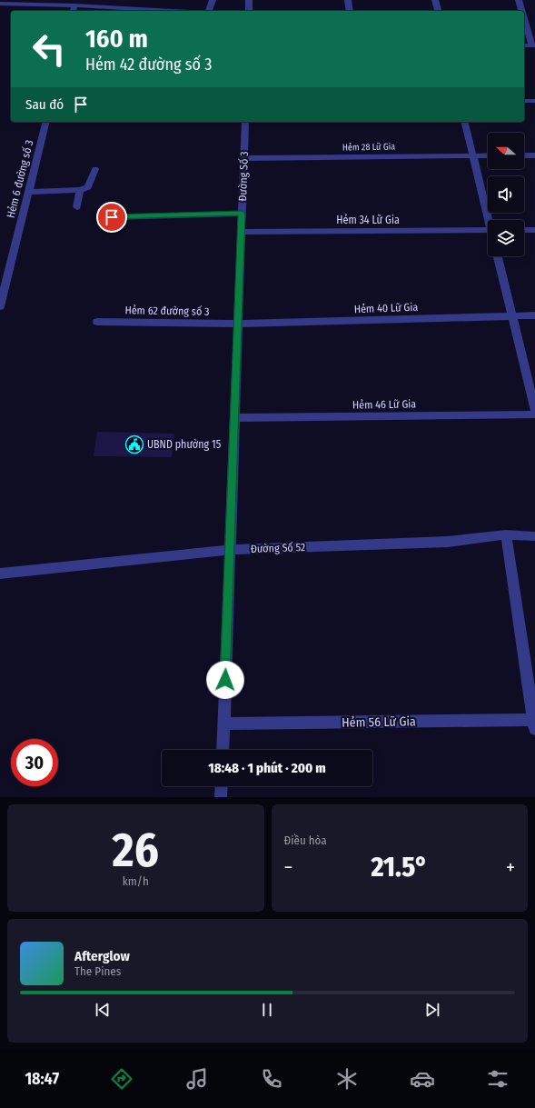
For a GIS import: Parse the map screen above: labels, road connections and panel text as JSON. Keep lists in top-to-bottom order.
{
  "streets": {
    "street": [
      "Hẻm 28 Lữ Gia",
      "Đường Số 3",
      "Hẻm 6 đường số 3",
      "Hẻm 34 Lữ Gia",
      "Hẻm 40 Lữ Gia",
      "Hẻm 62 đường số 3",
      "Hẻm 46 Lữ Gia",
      "Đường Số 52",
      "Hẻm 56 Lữ Gia"
    ]
  },
  "crossings": [
    ["Hẻm 28 Lữ Gia", "Đường Số 3"],
    ["Đường Số 3", "Hẻm 34 Lữ Gia"],
    ["Đường Số 3", "Hẻm 40 Lữ Gia"],
    ["Đường Số 3", "Hẻm 62 đường số 3"],
    ["Đường Số 3", "Hẻm 46 Lữ Gia"],
    ["Đường Số 3", "Đường Số 52"],
    ["Đường Số 3", "Hẻm 56 Lữ Gia"],
    ["Hẻm 40 Lữ Gia", "Hẻm 62 đường số 3"]
  ],
  "places": {
    "public building": ["UBND phường 15"]
  },
  "north": "left",
  "page": {
    "turn": ["160 m", "Hẻm 42 đường số 3"],
    "then": "Sau đó",
    "limit": "30",
    "trip": "18:48 · 1 phút · 200 m",
    "tile": [
      ["26", "km/h"],
      "Điều hòa"
    ],
    "heat": ["−", "21.5°", "+"],
    "song": ["Afterglow", "The Pines"],
    "tabs": "18:47"
  }
}
